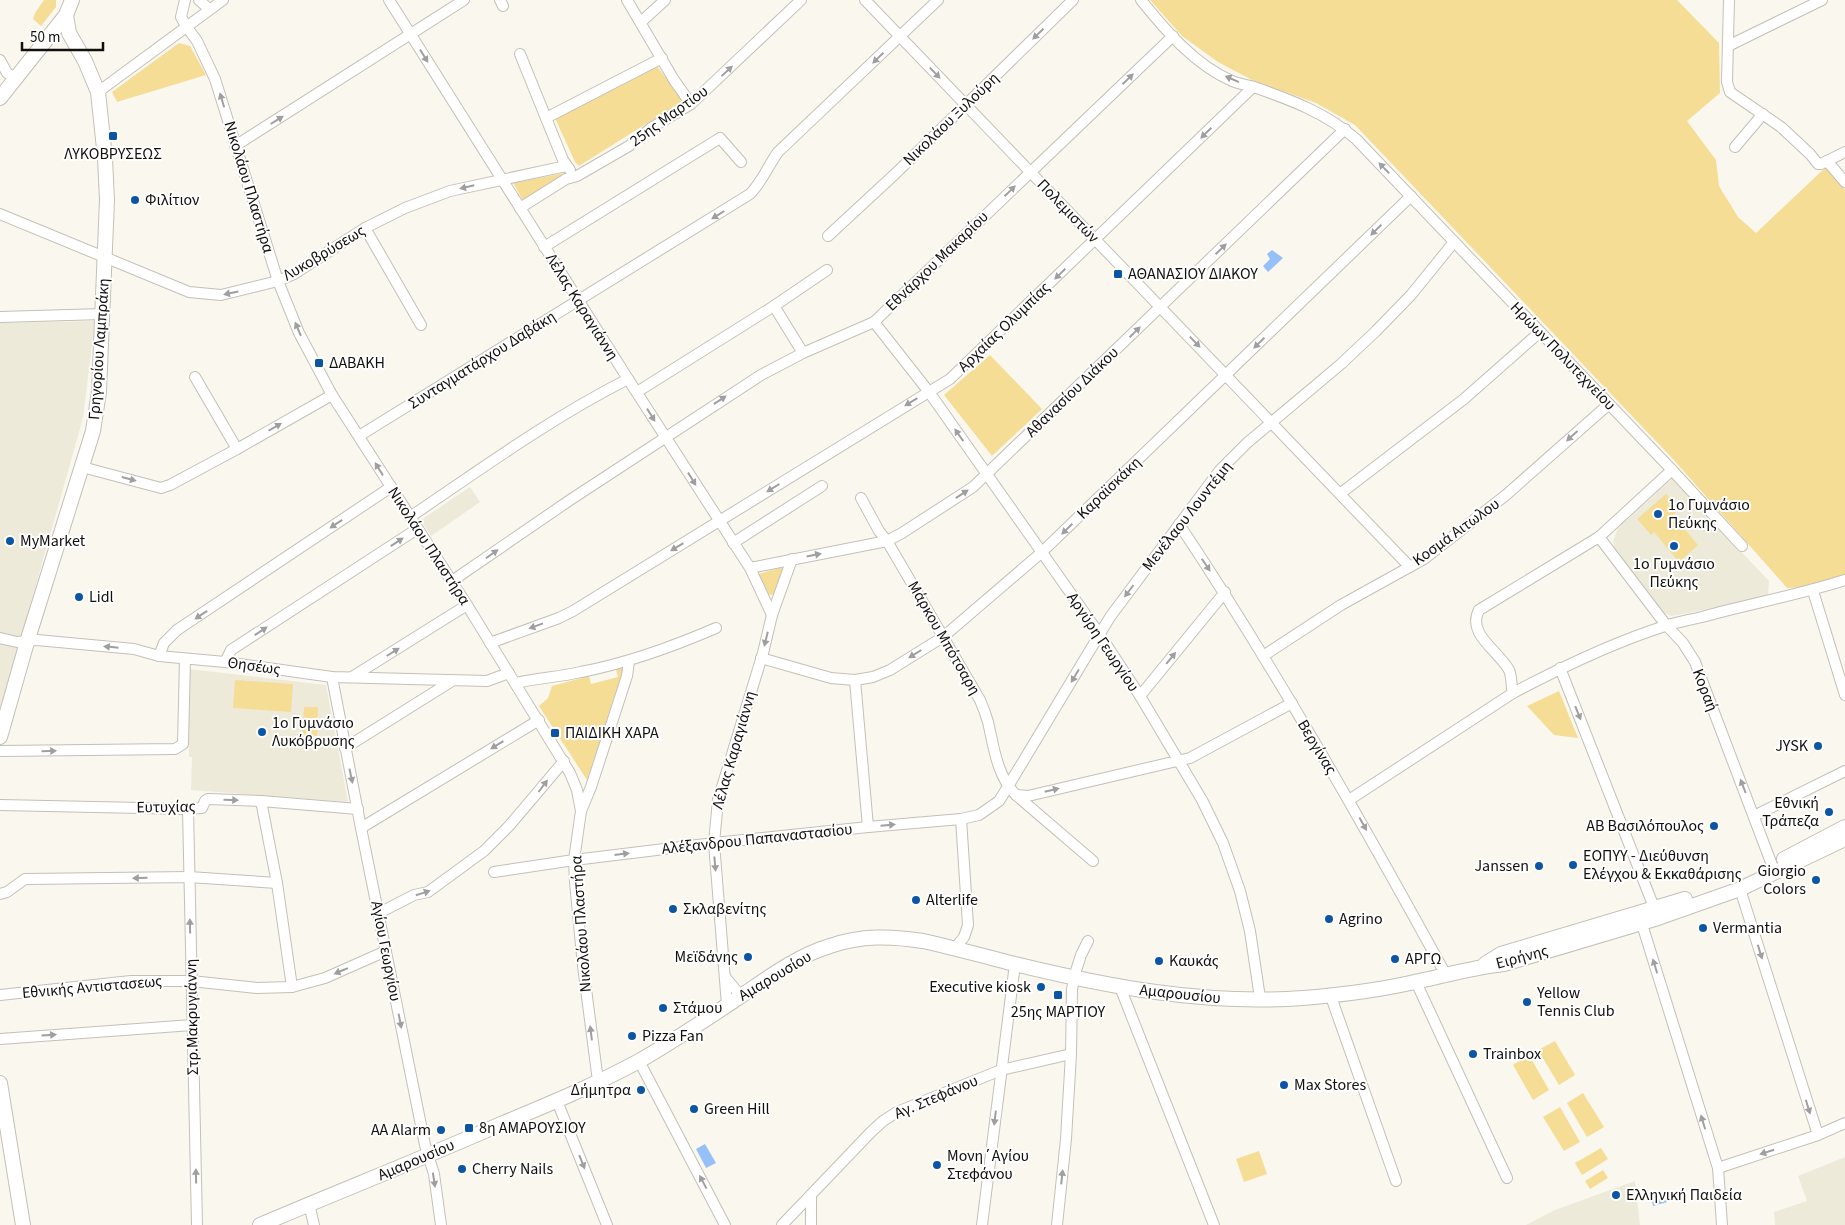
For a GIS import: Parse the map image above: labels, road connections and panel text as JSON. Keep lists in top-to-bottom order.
{
  "streets": {
    "main road": ["Γρηγορίου Λαμπράκη", "Ειρήνης", "Αμαρουσίου"],
    "street": [
      "25ης Μαρτίου",
      "Νικολάου Ξυλούρη",
      "Νικολάου Πλαστήρα",
      "Πολεμιστών",
      "Λυκοβρύσεως",
      "Εθνάρχου Μακαρίου",
      "Λέλας Καραγιάννη",
      "Αρχαίας Ολυμπίας",
      "Ηρώων Πολυτεχνείου",
      "Συνταγματάρχου Δαβάκη",
      "Αθανασίου Διάκου",
      "Καραϊσκάκη",
      "Μενέλαου Λουντέμη",
      "Κοσμά Αιτωλου",
      "Μάρκου Μπότσαρη",
      "Αργύρη Γεωργίου",
      "Θησέως",
      "Κοραή",
      "Βεργίνας",
      "Ευτυχίας",
      "Αλέξανδρου Παπαναστασίου",
      "Αγίου Γεωργίου",
      "Εθνικής Αντιστασεως",
      "Στρ.Μακρυγιάννη",
      "Αγ. Στεφάνου"
    ]
  },
  "crossings": [
    ["25ης Μαρτίου", "Λέλας Καραγιάννη"],
    ["Νικολάου Ξυλούρη", "Πολεμιστών"],
    ["Νικολάου Πλαστήρα", "Λυκοβρύσεως"],
    ["Νικολάου Πλαστήρα", "Εθνάρχου Μακαρίου"],
    ["Νικολάου Πλαστήρα", "Αρχαίας Ολυμπίας"],
    ["Νικολάου Πλαστήρα", "Συνταγματάρχου Δαβάκη"],
    ["Νικολάου Πλαστήρα", "Θησέως"],
    ["Νικολάου Πλαστήρα", "Αλέξανδρου Παπαναστασίου"],
    ["Νικολάου Πλαστήρα", "Αμαρουσίου"],
    ["Πολεμιστών", "Εθνάρχου Μακαρίου"],
    ["Πολεμιστών", "Αρχαίας Ολυμπίας"],
    ["Πολεμιστών", "Συνταγματάρχου Δαβάκη"],
    ["Πολεμιστών", "Αθανασίου Διάκου"],
    ["Πολεμιστών", "Καραϊσκάκη"],
    ["Πολεμιστών", "Μενέλαου Λουντέμη"],
    ["Πολεμιστών", "Κοσμά Αιτωλου"],
    ["Λυκοβρύσεως", "Λέλας Καραγιάννη"],
    ["Λυκοβρύσεως", "Γρηγορίου Λαμπράκη"],
    ["Εθνάρχου Μακαρίου", "Λέλας Καραγιάννη"],
    ["Εθνάρχου Μακαρίου", "Ηρώων Πολυτεχνείου"],
    ["Εθνάρχου Μακαρίου", "Αργύρη Γεωργίου"],
    ["Λέλας Καραγιάννη", "Αρχαίας Ολυμπίας"],
    ["Λέλας Καραγιάννη", "Συνταγματάρχου Δαβάκη"],
    ["Λέλας Καραγιάννη", "Αθανασίου Διάκου"],
    ["Λέλας Καραγιάννη", "Καραϊσκάκη"],
    ["Λέλας Καραγιάννη", "Αλέξανδρου Παπαναστασίου"],
    ["Λέλας Καραγιάννη", "Αμαρουσίου"],
    ["Αρχαίας Ολυμπίας", "Ηρώων Πολυτεχνείου"],
    ["Αρχαίας Ολυμπίας", "Αργύρη Γεωργίου"],
    ["Γρηγορίου Λαμπράκη", "Θησέως"],
    ["Ηρώων Πολυτεχνείου", "Αθανασίου Διάκου"],
    ["Ηρώων Πολυτεχνείου", "Καραϊσκάκη"],
    ["Ηρώων Πολυτεχνείου", "Μενέλαου Λουντέμη"],
    ["Ηρώων Πολυτεχνείου", "Κοσμά Αιτωλου"],
    ["Αθανασίου Διάκου", "Μάρκου Μπότσαρη"],
    ["Αθανασίου Διάκου", "Αργύρη Γεωργίου"],
    ["Καραϊσκάκη", "Μάρκου Μπότσαρη"],
    ["Καραϊσκάκη", "Αργύρη Γεωργίου"],
    ["Μενέλαου Λουντέμη", "Μάρκου Μπότσαρη"],
    ["Μενέλαου Λουντέμη", "Αργύρη Γεωργίου"],
    ["Μενέλαου Λουντέμη", "Βεργίνας"],
    ["Μενέλαου Λουντέμη", "Αλέξανδρου Παπαναστασίου"],
    ["Κοσμά Αιτωλου", "Βεργίνας"],
    ["Μάρκου Μπότσαρη", "Αλέξανδρου Παπαναστασίου"],
    ["Αργύρη Γεωργίου", "Αμαρουσίου"],
    ["Θησέως", "Αγίου Γεωργίου"],
    ["Κοραή", "Ειρήνης"],
    ["Βεργίνας", "Αμαρουσίου"],
    ["Ευτυχίας", "Αγίου Γεωργίου"],
    ["Ευτυχίας", "Στρ.Μακρυγιάννη"],
    ["Αγίου Γεωργίου", "Αμαρουσίου"],
    ["Αγίου Γεωργίου", "Εθνικής Αντιστασεως"],
    ["Ειρήνης", "Αμαρουσίου"],
    ["Εθνικής Αντιστασεως", "Στρ.Μακρυγιάννη"]
  ],
  "one_way": [
    "25ης Μαρτίου",
    "Νικολάου Ξυλούρη",
    "Νικολάου Πλαστήρα",
    "Λυκοβρύσεως",
    "Λέλας Καραγιάννη",
    "Συνταγματάρχου Δαβάκη",
    "Αθανασίου Διάκου",
    "Καραϊσκάκη",
    "Κοσμά Αιτωλου",
    "Κοραή",
    "Βεργίνας",
    "Αλέξανδρου Παπαναστασίου",
    "Αγίου Γεωργίου",
    "Στρ.Μακρυγιάννη"
  ],
  "places": {
    "transit": [
      "ΛΥΚΟΒΡΥΣΕΩΣ",
      "ΑΘΑΝΑΣΙΟΥ ΔΙΑΚΟΥ",
      "ΔΑΒΑΚΗ",
      "ΠΑΙΔΙΚΗ ΧΑΡΑ",
      "25ης ΜΑΡΤΙΟΥ",
      "8η ΑΜΑΡΟΥΣΙΟΥ"
    ],
    "other": [
      "Φιλίτιον",
      "1ο Γυμνάσιο Πεύκης",
      "MyMarket",
      "1o Γυμνάσιο Πεύκης",
      "Lidl",
      "1ο Γυμνάσιο Λυκόβρυσης",
      "JYSK",
      "Εθνική Τράπεζα",
      "ΑΒ Βασιλόπουλος",
      "ΕΟΠΥΥ - Διεύθυνση Ελέγχου & Εκκαθάρισης",
      "Janssen",
      "Giorgio Colors",
      "Alterlife",
      "Σκλαβενίτης",
      "Agrino",
      "Vermantia",
      "Μεϊδάνης",
      "ΑΡΓΩ",
      "Καυκάς",
      "Executive kiosk",
      "Yellow Tennis Club",
      "Στάμου",
      "Pizza Fan",
      "Trainbox",
      "Max Stores",
      "Δήμητρα",
      "Green Hill",
      "AA Alarm",
      "Μονη΄Αγίου Στεφάνου",
      "Cherry Nails",
      "Ελληνική Παιδεία"
    ]
  },
  "scale_bar": "50 m"
}
